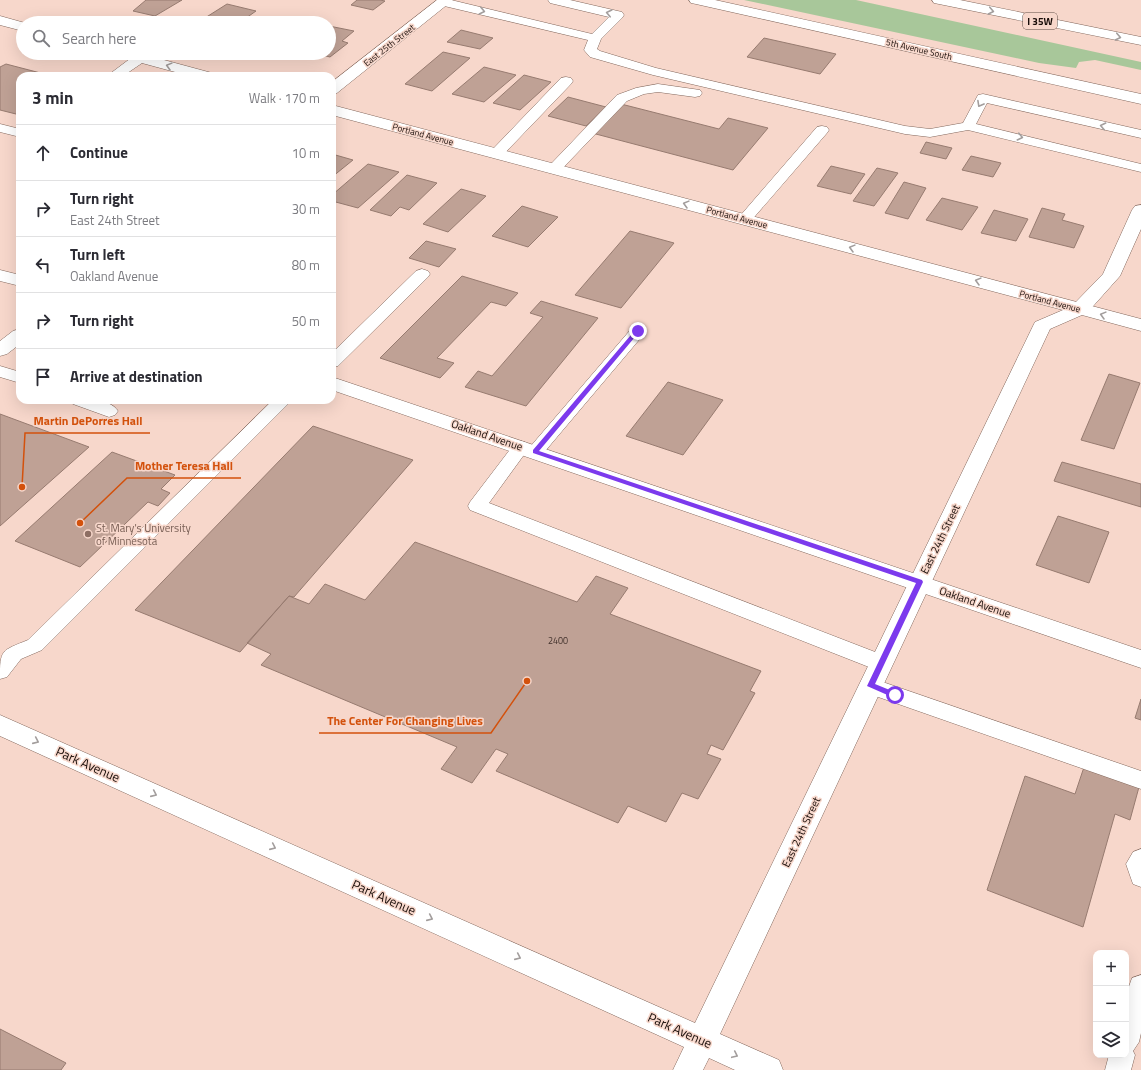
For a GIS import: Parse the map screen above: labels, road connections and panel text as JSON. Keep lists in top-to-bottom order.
{
  "streets": {
    "main road": [
      "I 35W",
      "East 25th Street",
      "5th Avenue South",
      "Portland Avenue",
      "Oakland Avenue",
      "East 24th Street",
      "Park Avenue"
    ]
  },
  "crossings": [
    ["Portland Avenue", "East 24th Street"],
    ["Oakland Avenue", "East 24th Street"],
    ["East 24th Street", "Park Avenue"]
  ],
  "one_way": ["Portland Avenue", "Park Avenue"],
  "places": [
    "Martin DePorres Hall",
    "Mother Teresa Hall",
    "St. Mary's University of Minnesota",
    "The Center For Changing Lives"
  ],
  "house_numbers": ["2400"],
  "page": {
    "search": "Search here",
    "heading": ["3 min", "Walk · 170 m"],
    "list": [
      ["Continue", "10 m"],
      ["Turn right", "East 24th Street", "30 m"],
      ["Turn left", "Oakland Avenue", "80 m"],
      ["Turn right", "50 m"],
      "Arrive at destination"
    ],
    "map_buttons": ["+", "−"]
  }
}
